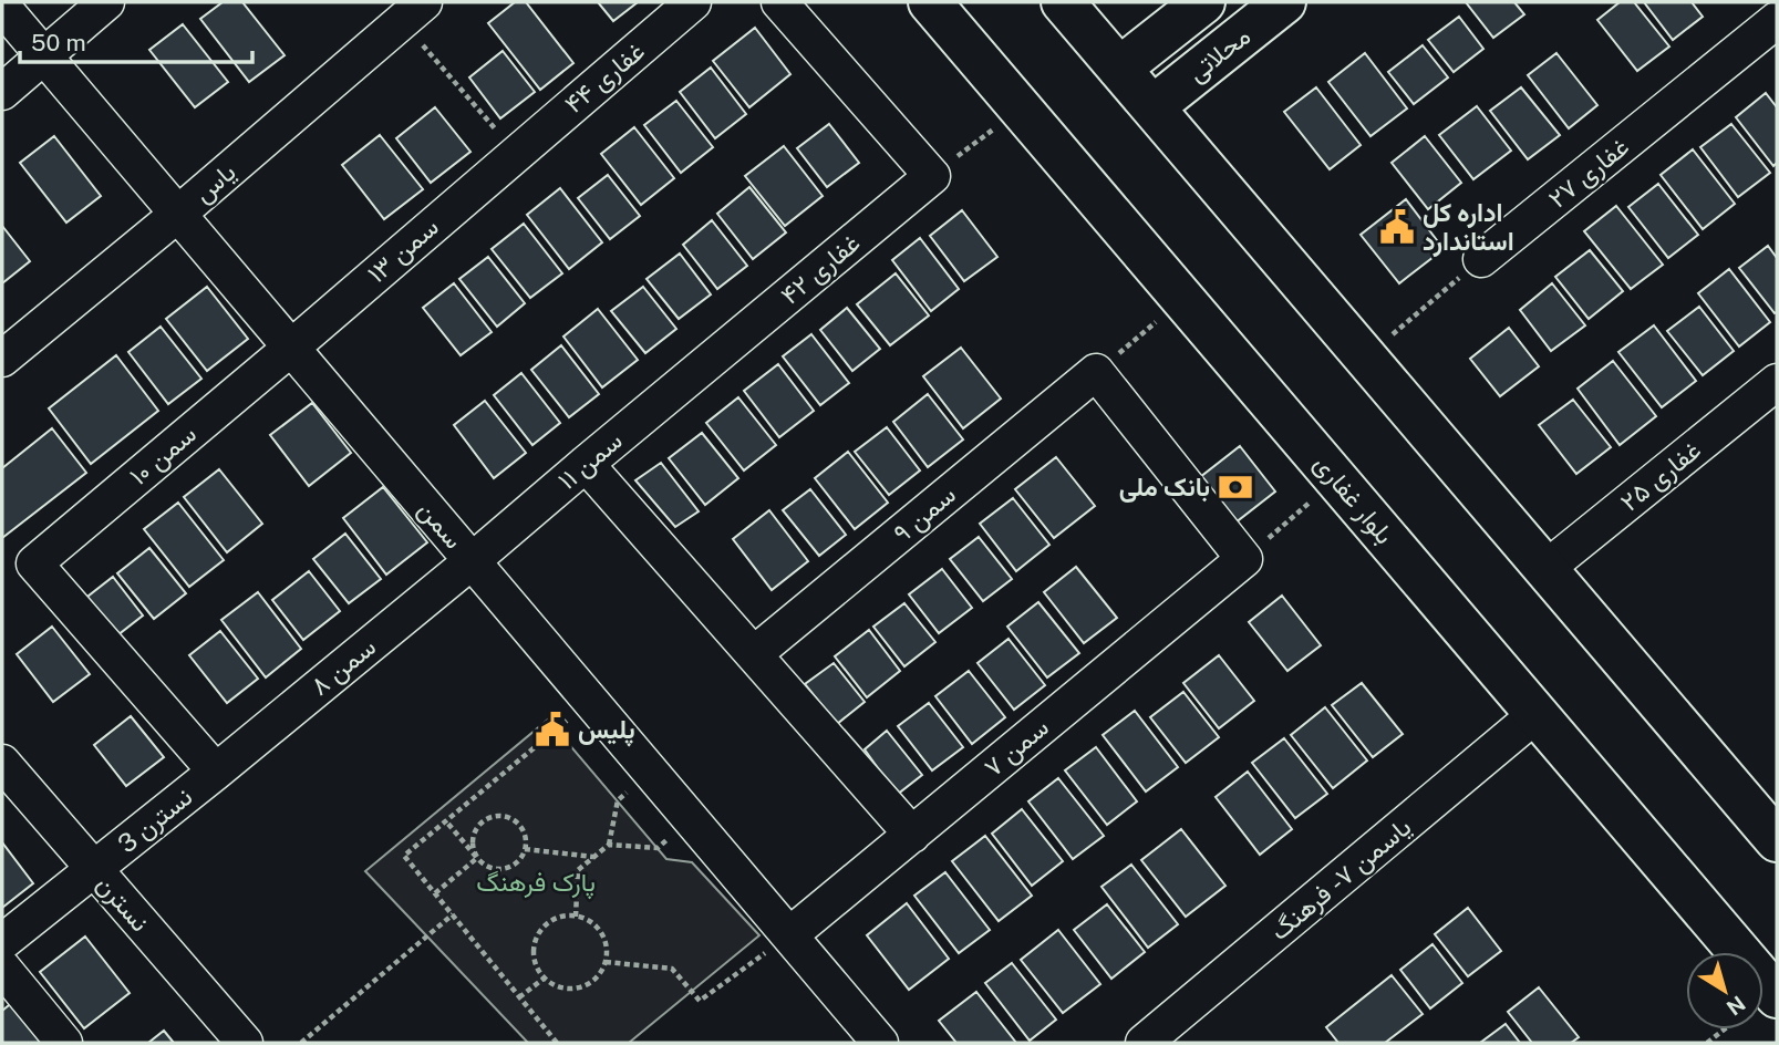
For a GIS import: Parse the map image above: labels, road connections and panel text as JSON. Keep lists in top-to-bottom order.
{
  "streets": {
    "main road": ["محلاتی", "بلوار غفاری"],
    "street": [
      "غفاری ۴۴",
      "غفاری ۲۷",
      "یاس",
      "سمن ۱۳",
      "غفاری ۴۲",
      "سمن ۱۰",
      "سمن ۱۱",
      "غفاری ۲۵",
      "سمن ۹",
      "سمن",
      "سمن ۸",
      "سمن ۷",
      "نسترن 3",
      "یاسمن ۷ - فرهنگ",
      "نسترن"
    ]
  },
  "crossings": [
    ["غفاری ۴۴", "سمن ۱۳"],
    ["یاس", "سمن"],
    ["سمن ۱۳", "سمن ۱۰"],
    ["سمن ۱۳", "سمن"],
    ["غفاری ۴۲", "سمن ۱۱"],
    ["سمن ۱۰", "سمن"],
    ["سمن ۱۰", "سمن ۸"],
    ["سمن ۱۰", "نسترن 3"],
    ["سمن ۱۱", "سمن"],
    ["سمن ۱۱", "سمن ۸"],
    ["بلوار غفاری", "یاسمن ۷ - فرهنگ"],
    ["سمن", "سمن ۸"],
    ["سمن", "سمن ۷"],
    ["سمن ۸", "نسترن 3"],
    ["نسترن 3", "نسترن"]
  ],
  "parks": ["پارک فرهنگ"],
  "places": {
    "public building": ["اداره کل استاندارد", "پلیس"],
    "bank": ["بانک ملی"]
  },
  "scale_bar": "50 m",
  "north": "bottom right"
}
